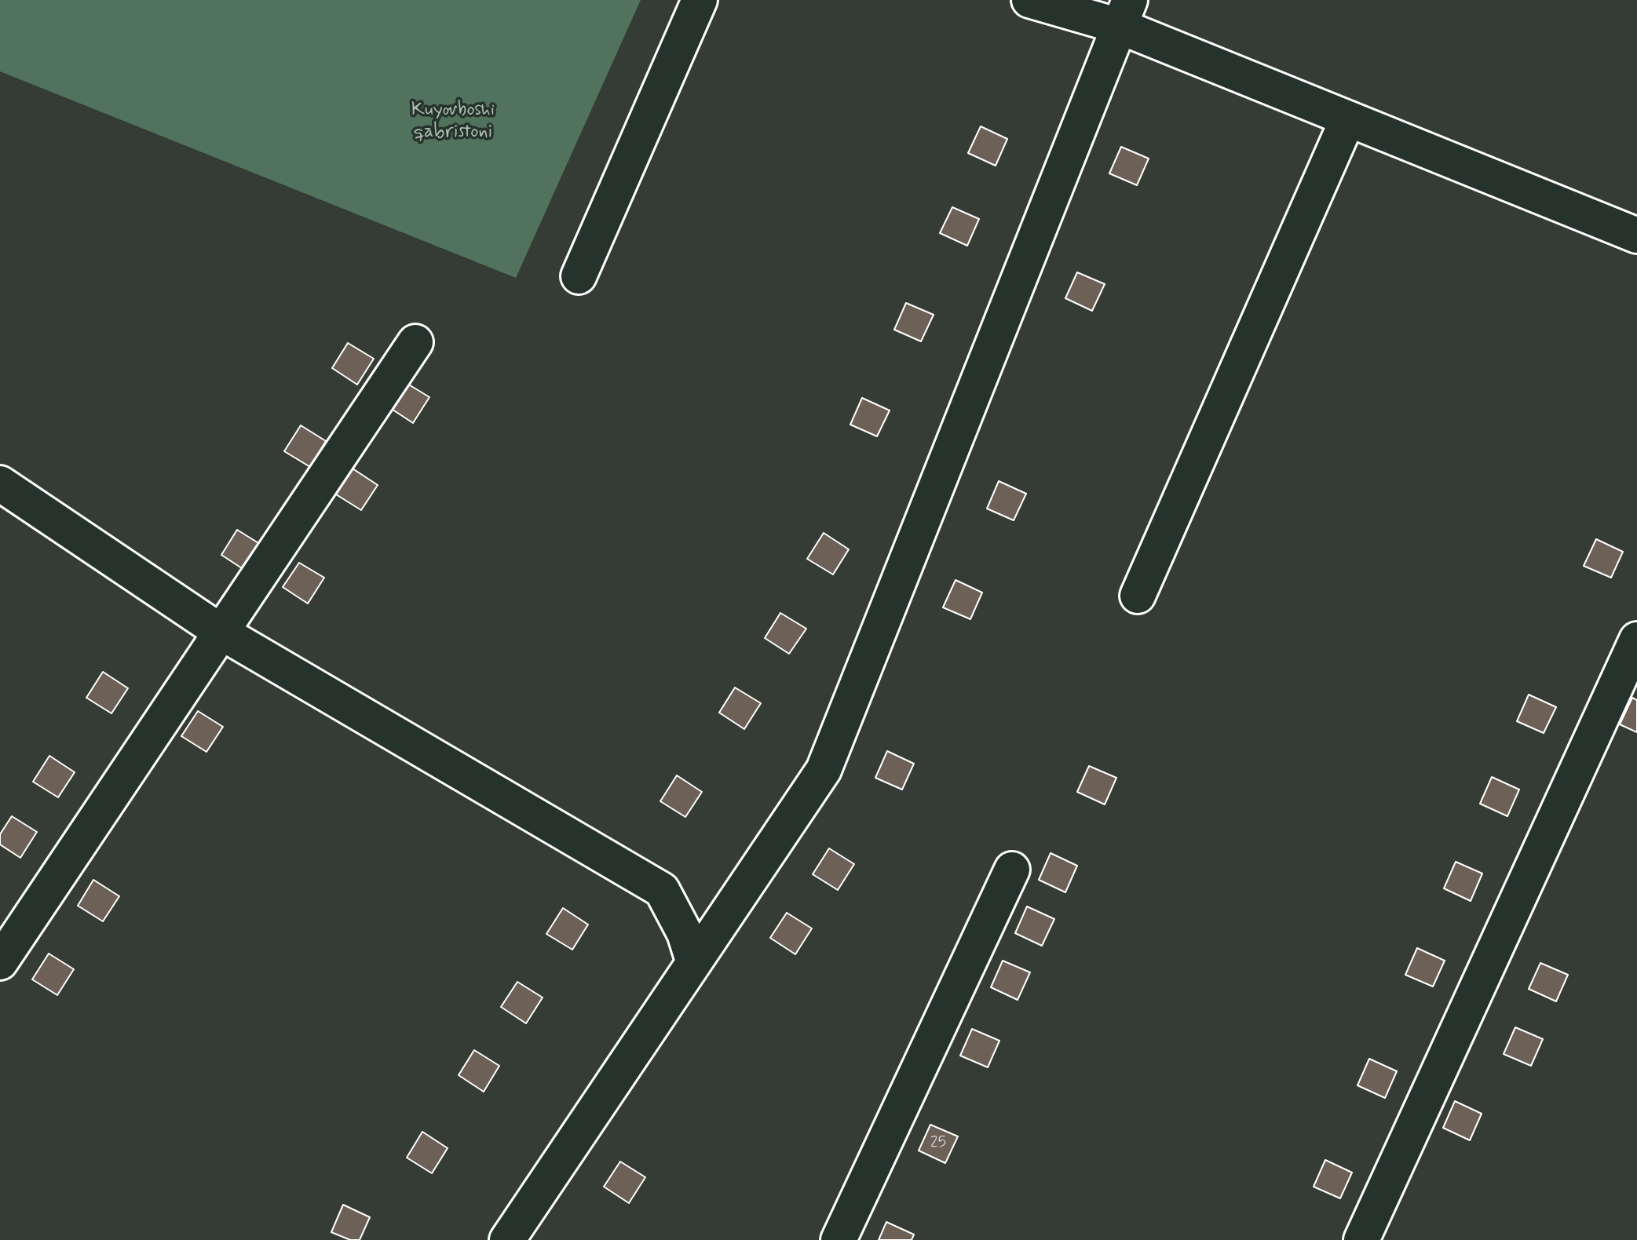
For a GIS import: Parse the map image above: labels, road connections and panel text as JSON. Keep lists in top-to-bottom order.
{
  "parks": ["Kuyovboshi qabristoni"],
  "house_numbers": ["25"]
}
